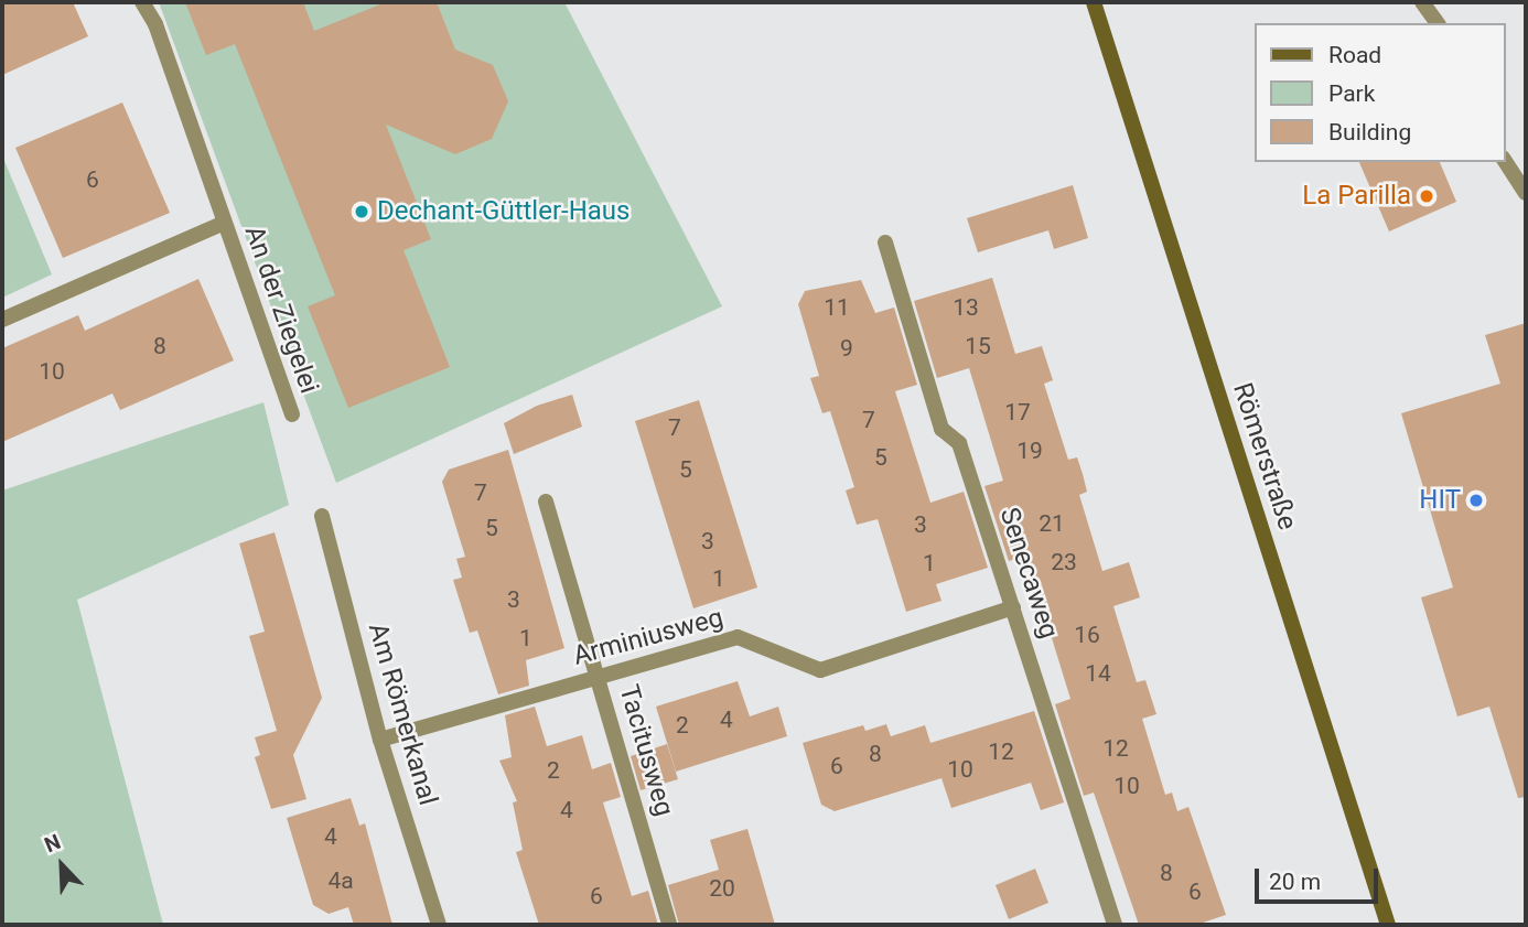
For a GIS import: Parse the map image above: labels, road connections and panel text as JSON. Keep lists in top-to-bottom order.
{
  "streets": {
    "main road": ["Römerstraße"],
    "street": [
      "An der Ziegelei",
      "Senecaweg",
      "Arminiusweg",
      "Am Römerkanal",
      "Tacitusweg"
    ]
  },
  "crossings": [
    ["Senecaweg", "Arminiusweg"],
    ["Arminiusweg", "Am Römerkanal"],
    ["Arminiusweg", "Tacitusweg"]
  ],
  "places": ["La Parilla", "Dechant-Güttler-Haus", "HIT"],
  "house_numbers": [
    "6",
    "11",
    "13",
    "8",
    "15",
    "9",
    "10",
    "17",
    "7",
    "7",
    "19",
    "5",
    "5",
    "7",
    "21",
    "3",
    "5",
    "3",
    "23",
    "1",
    "1",
    "3",
    "16",
    "1",
    "14",
    "4",
    "2",
    "12",
    "12",
    "8",
    "6",
    "10",
    "2",
    "10",
    "4",
    "4",
    "8",
    "4a",
    "20",
    "6",
    "6"
  ],
  "legend": ["Road", "Park", "Building"],
  "scale_bar": "20 m",
  "north": "top left"
}
